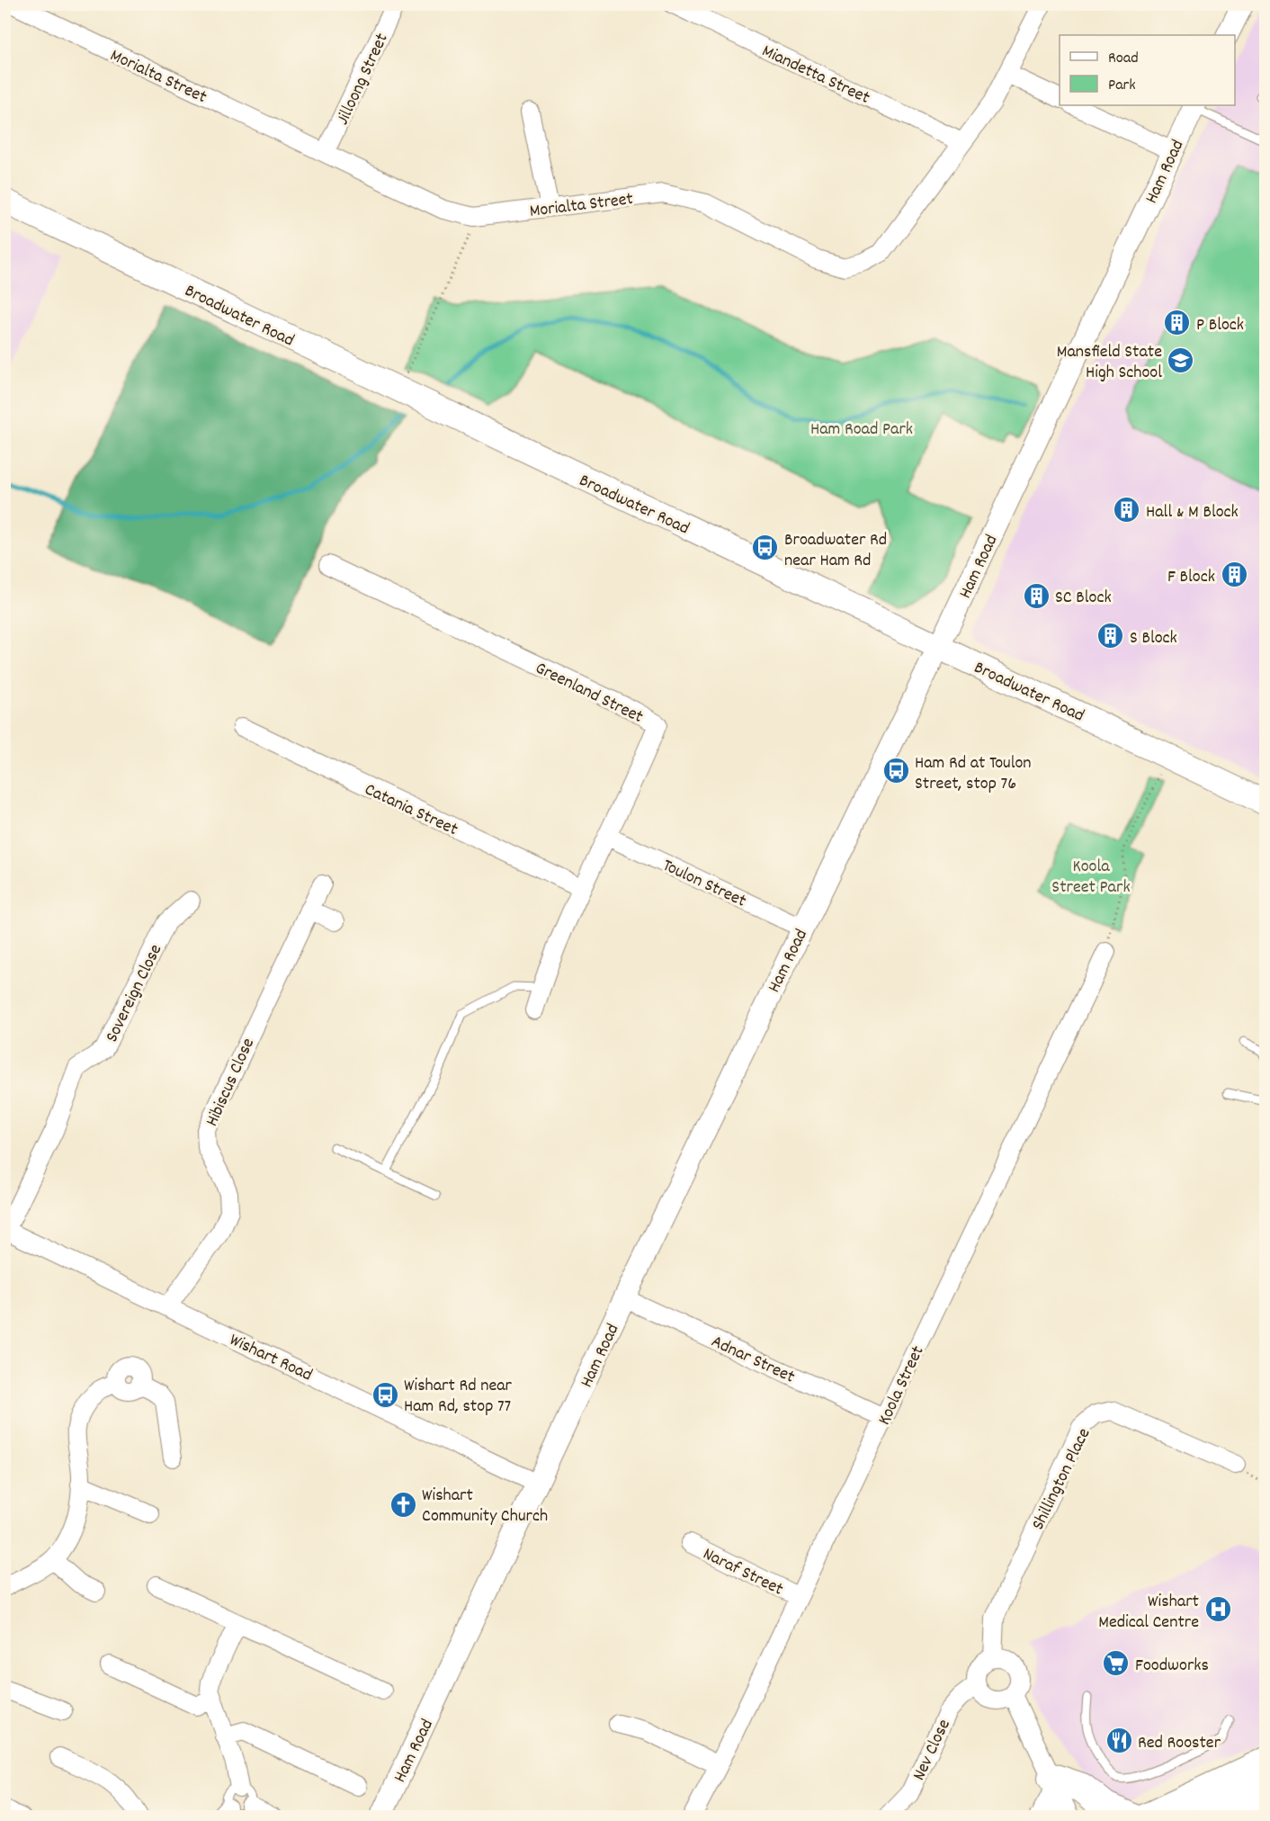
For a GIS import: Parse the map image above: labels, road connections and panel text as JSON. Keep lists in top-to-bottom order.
{
  "streets": {
    "main road": ["Broadwater Road"],
    "street": [
      "Miandetta Street",
      "Morialta Street",
      "Jilloong Street",
      "Ham Road",
      "Greenland Street",
      "Catania Street",
      "Toulon Street",
      "Sovereign Close",
      "Hibiscus Close",
      "Wishart Road",
      "Adnar Street",
      "Koola Street",
      "Shillington Place",
      "Naraf Street",
      "Nev Close"
    ]
  },
  "crossings": [
    ["Miandetta Street", "Morialta Street"],
    ["Morialta Street", "Jilloong Street"],
    ["Ham Road", "Broadwater Road"],
    ["Ham Road", "Toulon Street"],
    ["Ham Road", "Wishart Road"],
    ["Ham Road", "Adnar Street"],
    ["Greenland Street", "Catania Street"],
    ["Greenland Street", "Toulon Street"],
    ["Sovereign Close", "Wishart Road"],
    ["Hibiscus Close", "Wishart Road"],
    ["Adnar Street", "Koola Street"],
    ["Koola Street", "Naraf Street"],
    ["Shillington Place", "Nev Close"]
  ],
  "parks": ["Ham Road Park", "Koola Street Park"],
  "places": {
    "building": [
      "P Block",
      "Hall & M Block",
      "F Block",
      "SC Block",
      "S Block"
    ],
    "school or university": ["Mansfield State High School"],
    "bus stop": ["Broadwater Rd near Ham Rd", "Ham Rd at Toulon Street, stop 76", "Wishart Rd near Ham Rd, stop 77"],
    "church": ["Wishart Community Church"],
    "hospital": ["Wishart Medical Centre"],
    "supermarket": ["Foodworks"],
    "restaurant": ["Red Rooster"]
  },
  "legend": ["Road", "Park"]
}
